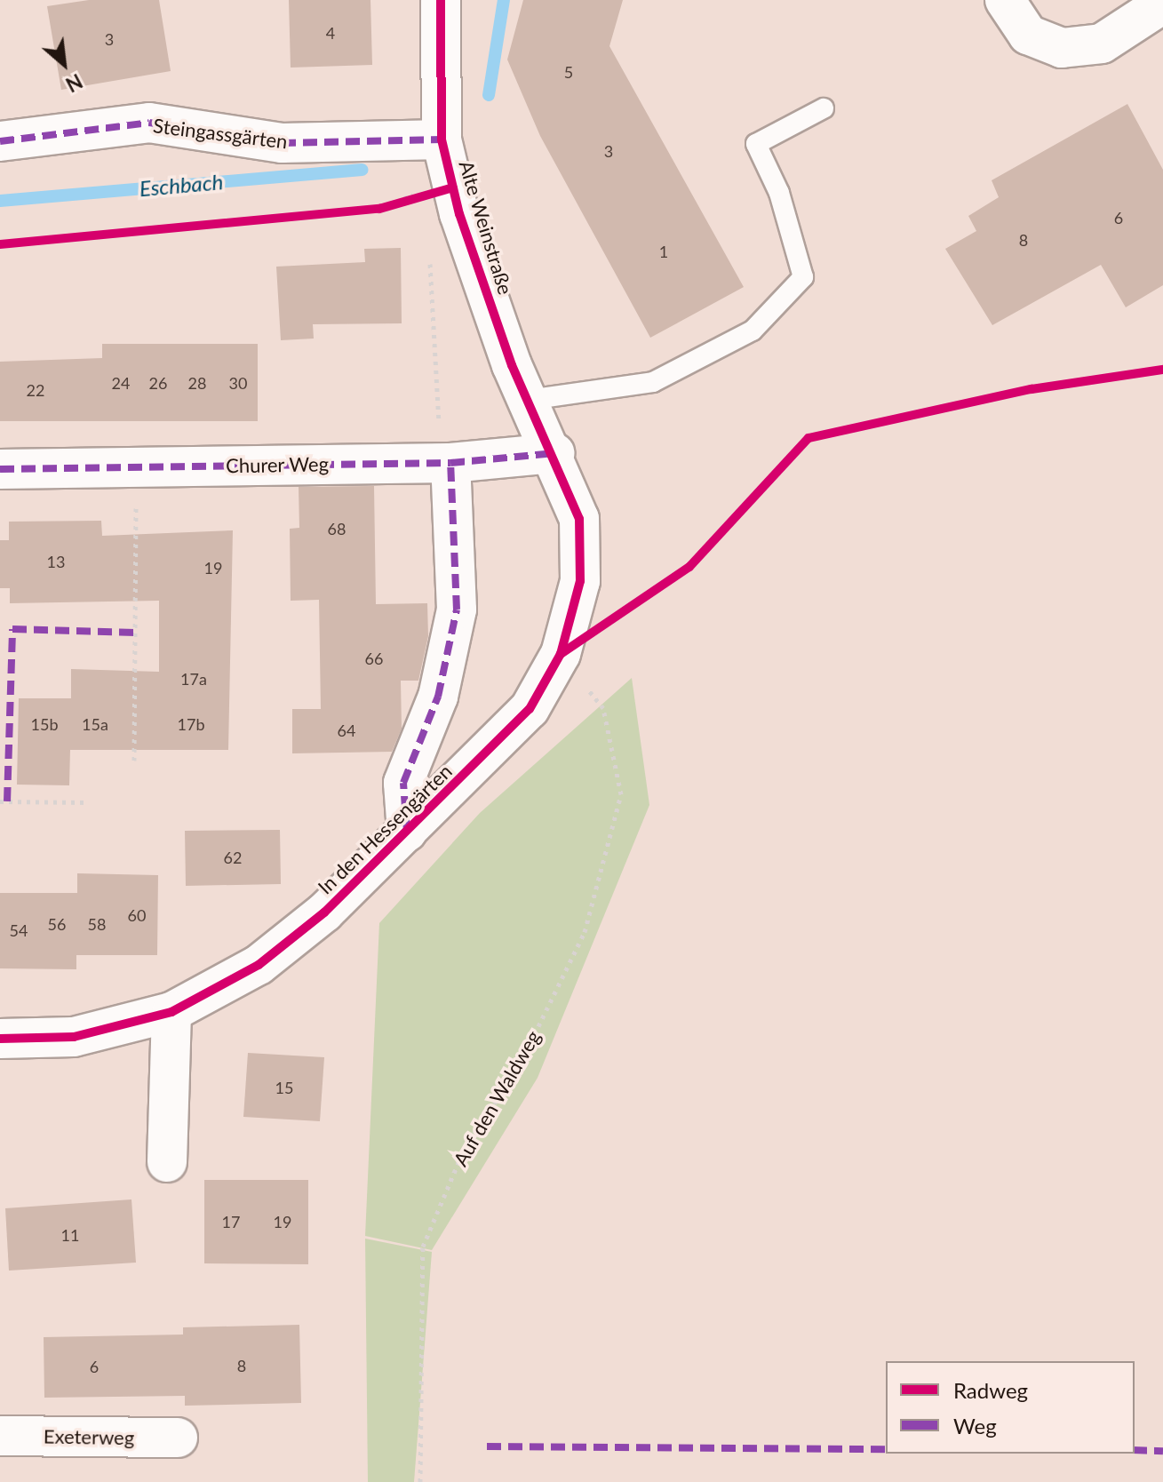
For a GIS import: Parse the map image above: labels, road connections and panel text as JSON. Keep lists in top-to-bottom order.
{
  "streets": {
    "street": [
      "Steingassgärten",
      "Alte Weinstraße",
      "Churer Weg",
      "In den Hessengärten",
      "Exeterweg"
    ],
    "path": ["Auf den Waldweg"]
  },
  "crossings": [
    ["Steingassgärten", "Alte Weinstraße"],
    ["Alte Weinstraße", "Churer Weg"],
    ["Alte Weinstraße", "In den Hessengärten"],
    ["Churer Weg", "In den Hessengärten"],
    ["In den Hessengärten", "Auf den Waldweg"]
  ],
  "water": ["Eschbach"],
  "house_numbers": [
    "4",
    "3",
    "5",
    "3",
    "6",
    "8",
    "1",
    "24",
    "26",
    "28",
    "30",
    "22",
    "68",
    "13",
    "19",
    "66",
    "17a",
    "15b",
    "15a",
    "17b",
    "64",
    "62",
    "60",
    "56",
    "58",
    "54",
    "15",
    "17",
    "19",
    "11",
    "8",
    "6"
  ],
  "legend": ["Radweg", "Weg"],
  "north": "bottom right"
}
